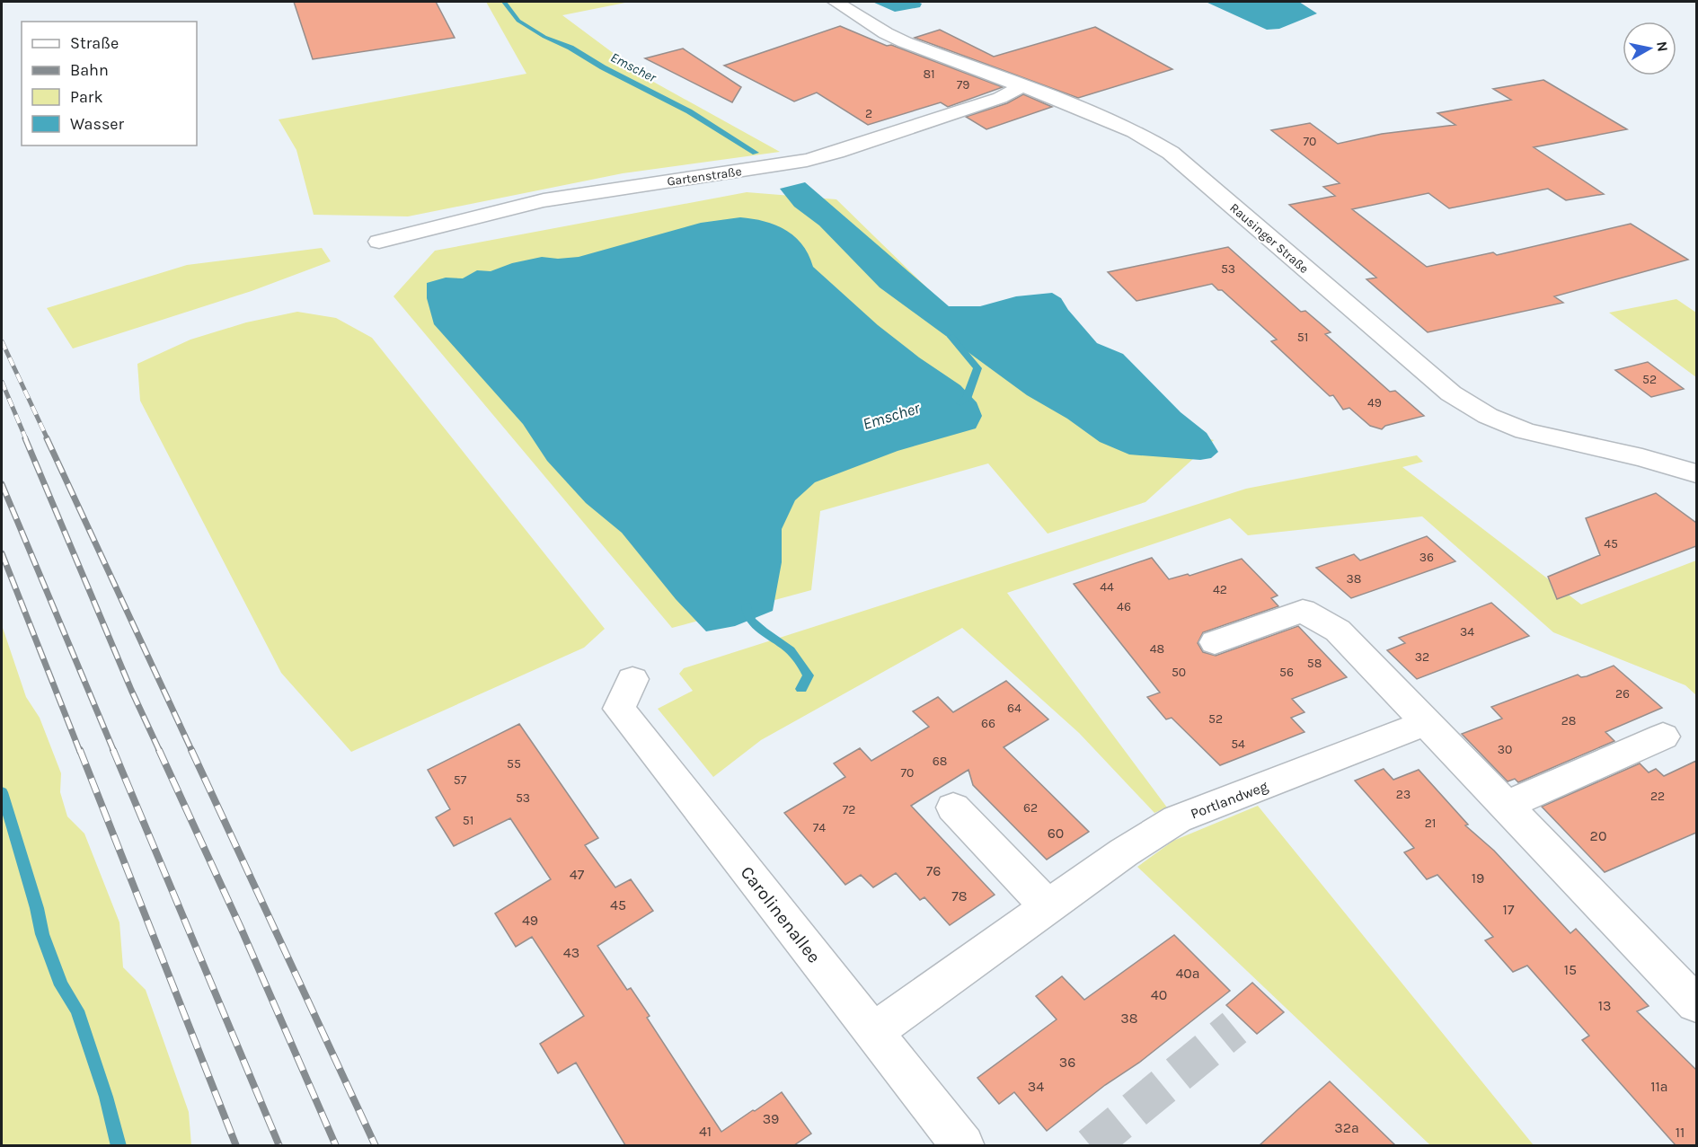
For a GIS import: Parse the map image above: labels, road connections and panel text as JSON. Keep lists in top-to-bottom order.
{
  "streets": {
    "street": [
      "Gartenstraße",
      "Rausinger Straße",
      "Portlandweg",
      "Carolinenallee"
    ]
  },
  "crossings": [
    ["Gartenstraße", "Rausinger Straße"],
    ["Portlandweg", "Carolinenallee"]
  ],
  "water": ["Emscher"],
  "house_numbers": [
    "81",
    "79",
    "2",
    "70",
    "53",
    "51",
    "52",
    "49",
    "45",
    "36",
    "38",
    "44",
    "42",
    "46",
    "34",
    "48",
    "32",
    "58",
    "50",
    "56",
    "26",
    "64",
    "52",
    "28",
    "66",
    "54",
    "30",
    "68",
    "55",
    "70",
    "57",
    "23",
    "22",
    "53",
    "62",
    "72",
    "51",
    "21",
    "74",
    "60",
    "20",
    "76",
    "47",
    "19",
    "78",
    "45",
    "17",
    "49",
    "43",
    "15",
    "40a",
    "40",
    "13",
    "38",
    "36",
    "34",
    "11a",
    "39",
    "32a",
    "41",
    "11"
  ],
  "legend": [
    "Straße",
    "Bahn",
    "Park",
    "Wasser"
  ],
  "north": "right"
}
